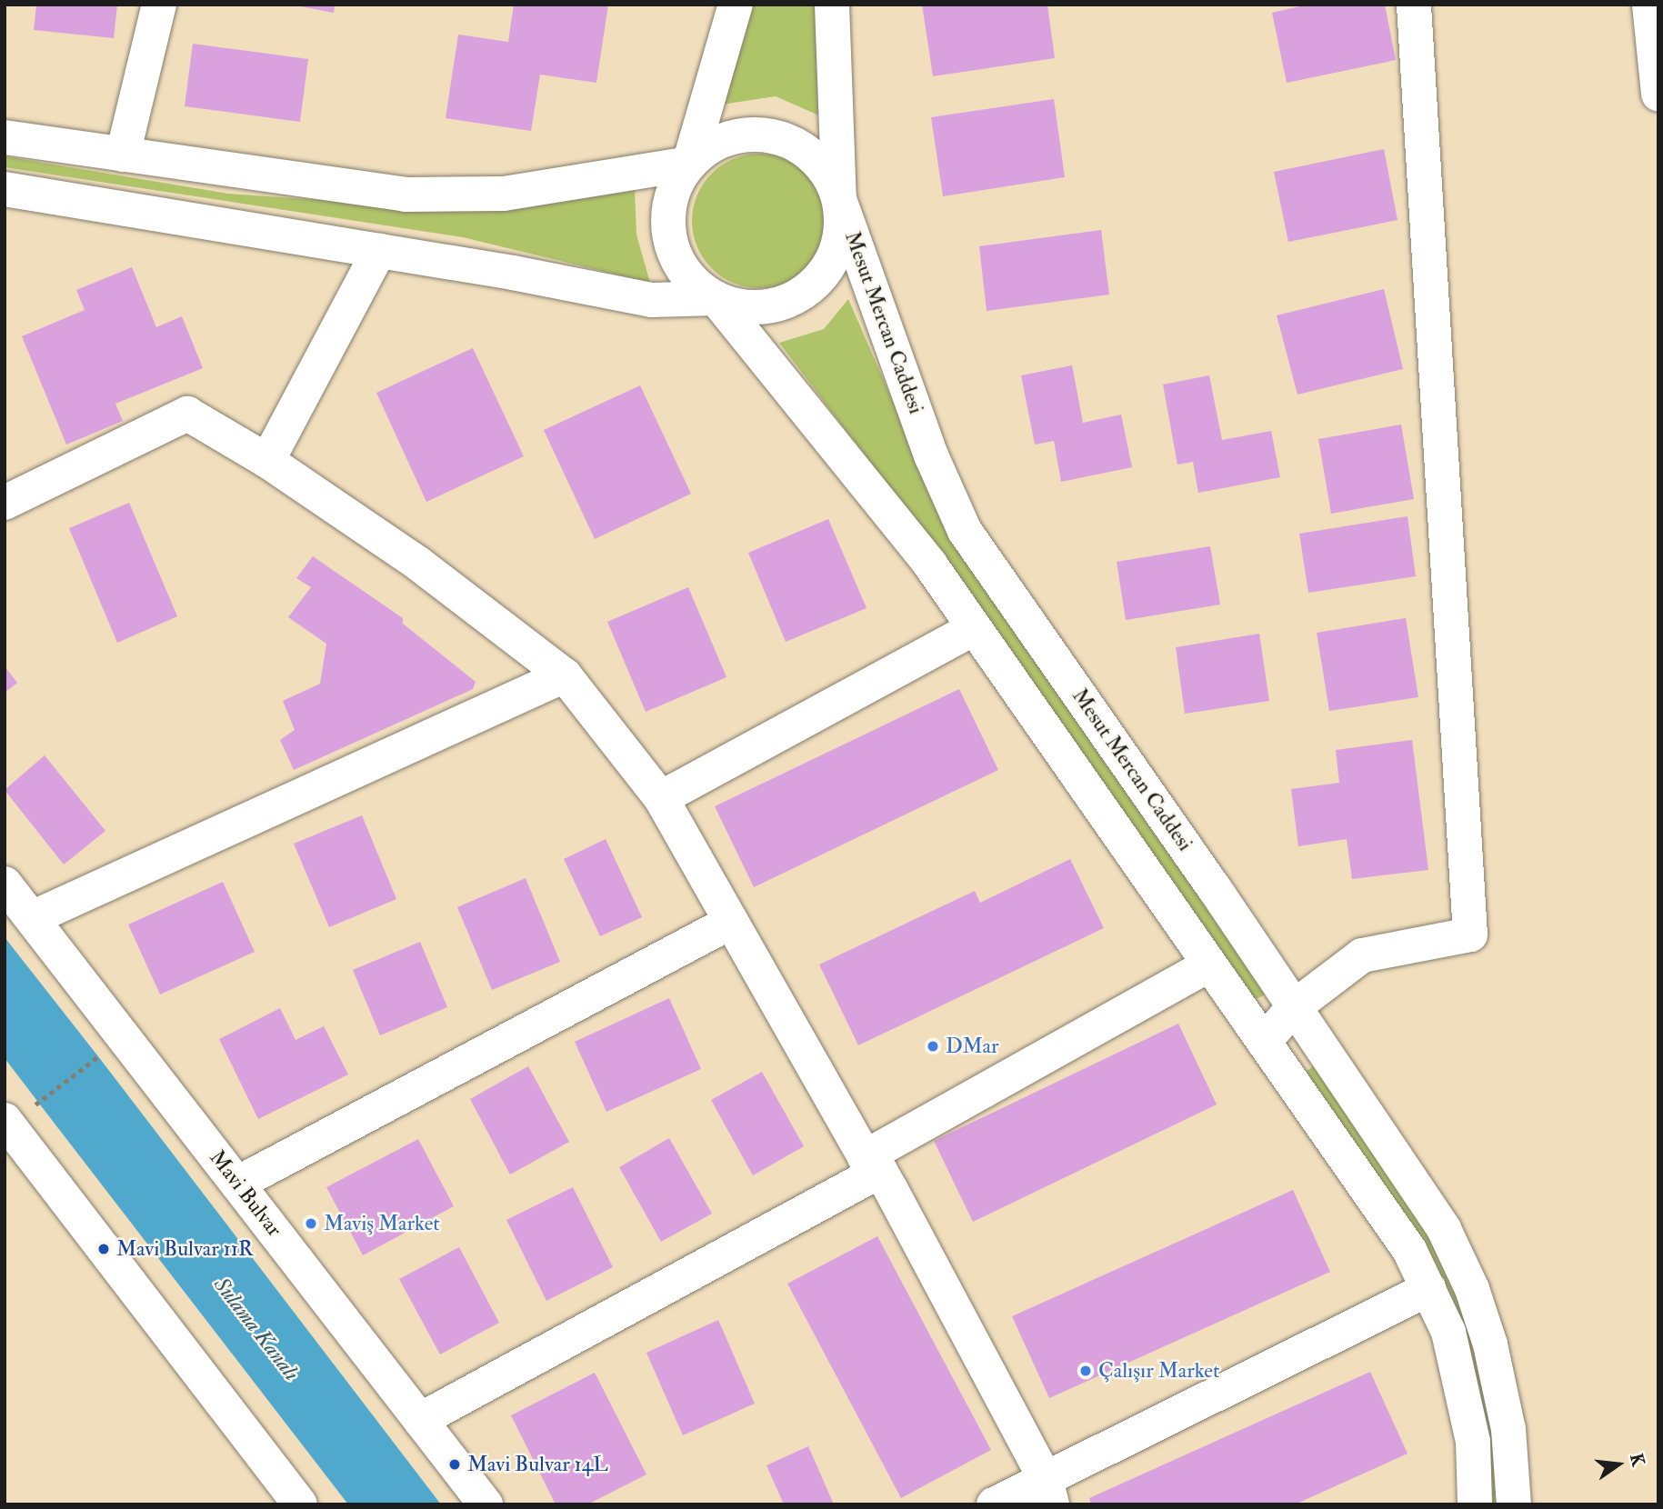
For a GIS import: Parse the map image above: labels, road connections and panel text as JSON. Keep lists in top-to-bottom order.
{
  "streets": {
    "main road": ["Mesut Mercan Caddesi", "Mavi Bulvar"]
  },
  "water": ["Sulama Kanalı"],
  "places": [
    "DMar",
    "Maviş Market",
    "Mavi Bulvar 11R",
    "Çalışır Market",
    "Mavi Bulvar 14L"
  ],
  "north": "right"
}
